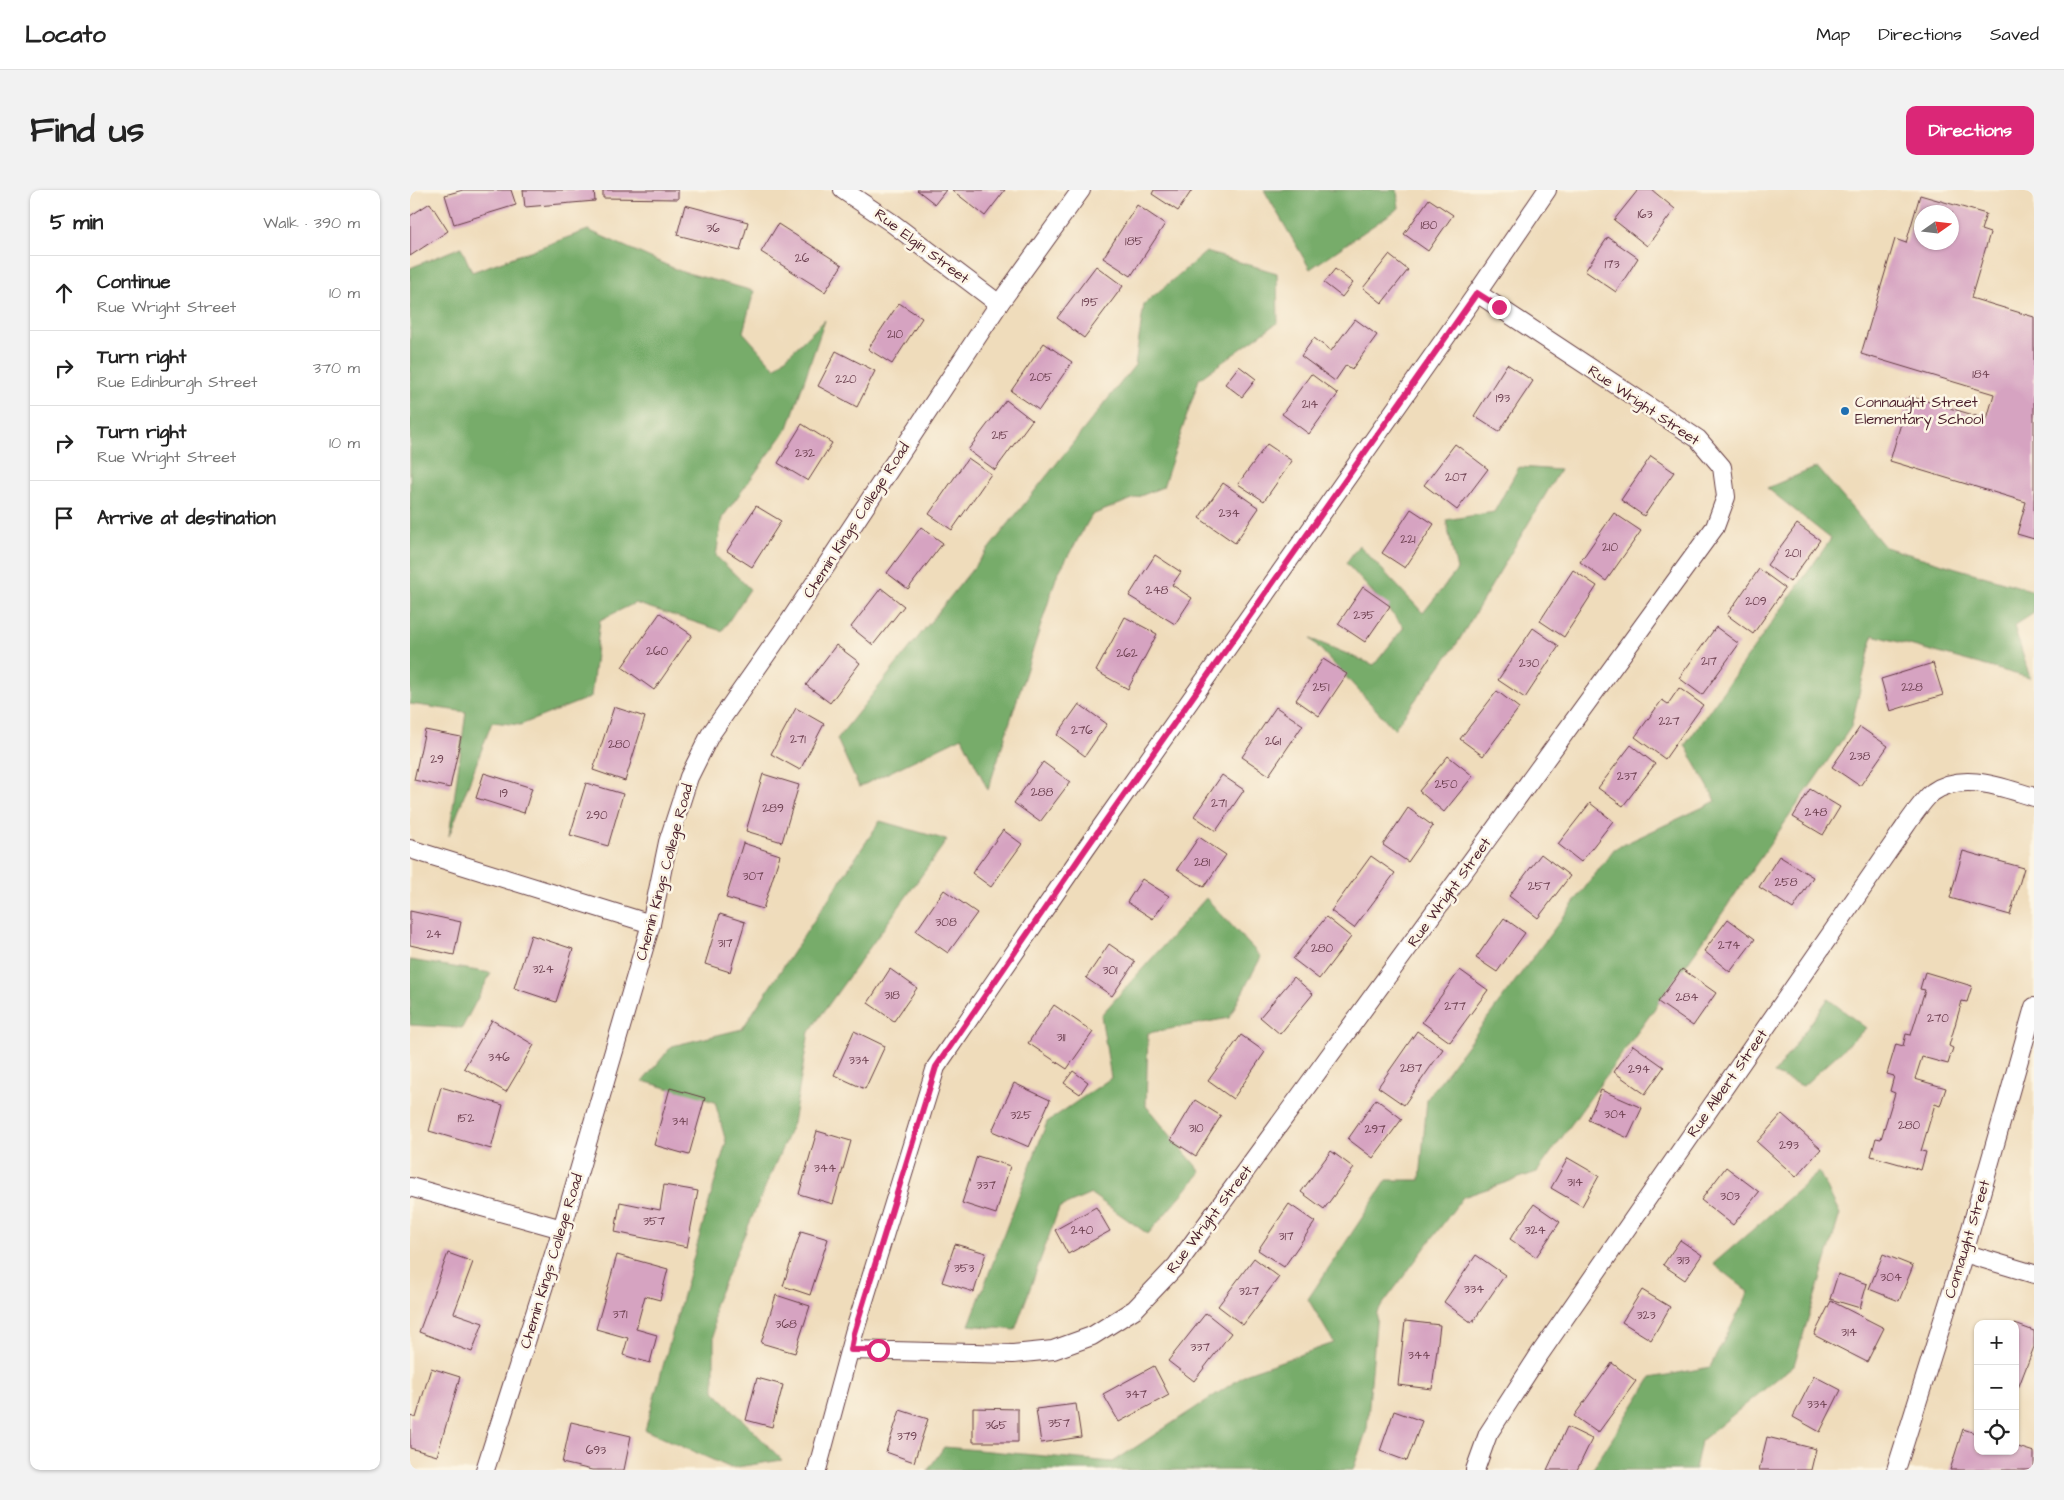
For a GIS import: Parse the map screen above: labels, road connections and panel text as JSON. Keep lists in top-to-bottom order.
{
  "streets": {
    "street": [
      "Rue Elgin Street",
      "Rue Wright Street",
      "Chemin Kings College Road",
      "Rue Albert Street",
      "Connaught Street"
    ]
  },
  "crossings": [
    ["Rue Elgin Street", "Chemin Kings College Road"]
  ],
  "places": ["Connaught Street Elementary School"],
  "house_numbers": [
    "163",
    "180",
    "36",
    "185",
    "26",
    "173",
    "195",
    "210",
    "184",
    "205",
    "220",
    "193",
    "214",
    "215",
    "232",
    "207",
    "234",
    "221",
    "210",
    "201",
    "248",
    "209",
    "235",
    "260",
    "262",
    "217",
    "230",
    "251",
    "228",
    "227",
    "276",
    "271",
    "261",
    "280",
    "238",
    "29",
    "237",
    "250",
    "288",
    "19",
    "271",
    "289",
    "248",
    "290",
    "281",
    "307",
    "258",
    "257",
    "308",
    "24",
    "317",
    "274",
    "280",
    "324",
    "301",
    "318",
    "284",
    "277",
    "270",
    "311",
    "346",
    "334",
    "287",
    "294",
    "304",
    "325",
    "152",
    "341",
    "280",
    "310",
    "297",
    "293",
    "344",
    "314",
    "337",
    "303",
    "357",
    "240",
    "324",
    "317",
    "313",
    "353",
    "304",
    "334",
    "327",
    "371",
    "323",
    "368",
    "314",
    "337",
    "344",
    "347",
    "334",
    "357",
    "365",
    "379",
    "693"
  ],
  "north": "right",
  "page": {
    "header": "Locato",
    "nav": ["Map", "Directions", "Saved"],
    "title": "Find us",
    "buttons": "Directions",
    "heading": ["5 min", "Walk · 390 m"],
    "list": [
      ["Continue", "Rue Wright Street", "10 m"],
      ["Turn right", "Rue Edinburgh Street", "370 m"],
      ["Turn right", "Rue Wright Street", "10 m"],
      "Arrive at destination"
    ],
    "map_buttons": ["+", "−"]
  }
}
